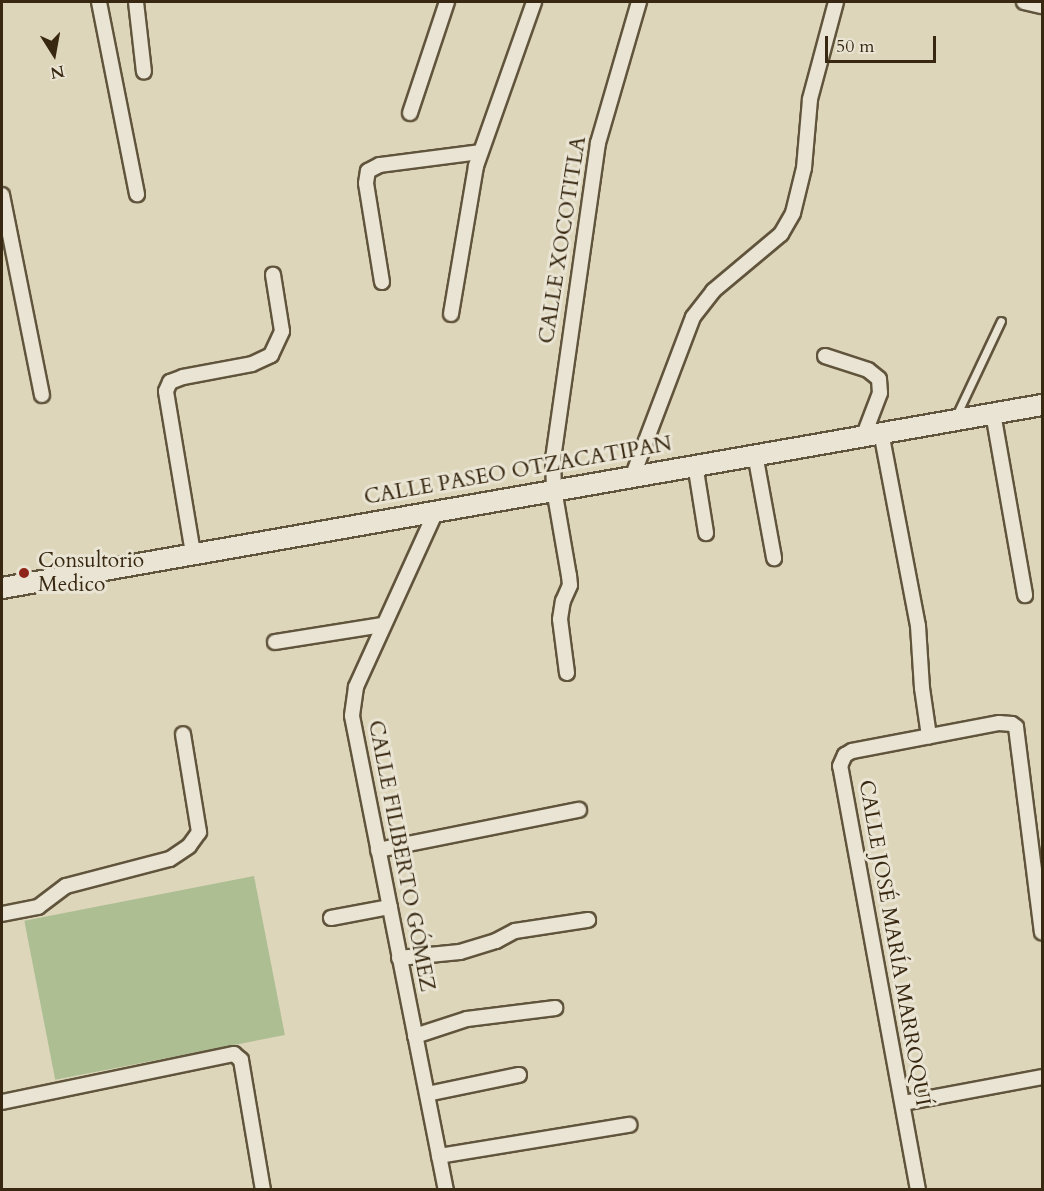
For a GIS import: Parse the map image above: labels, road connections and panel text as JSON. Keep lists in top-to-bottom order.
{
  "streets": {
    "main road": ["CALLE PASEO OTZACATIPAN"],
    "street": ["CALLE XOCOTITLA", "CALLE FILIBERTO GÓMEZ", "CALLE JOSÉ MARÍA MARROQUÍ"]
  },
  "crossings": [
    ["CALLE XOCOTITLA", "CALLE PASEO OTZACATIPAN"],
    ["CALLE PASEO OTZACATIPAN", "CALLE FILIBERTO GÓMEZ"]
  ],
  "places": ["Consultorio Medico"],
  "scale_bar": "50 m",
  "north": "bottom"
}
